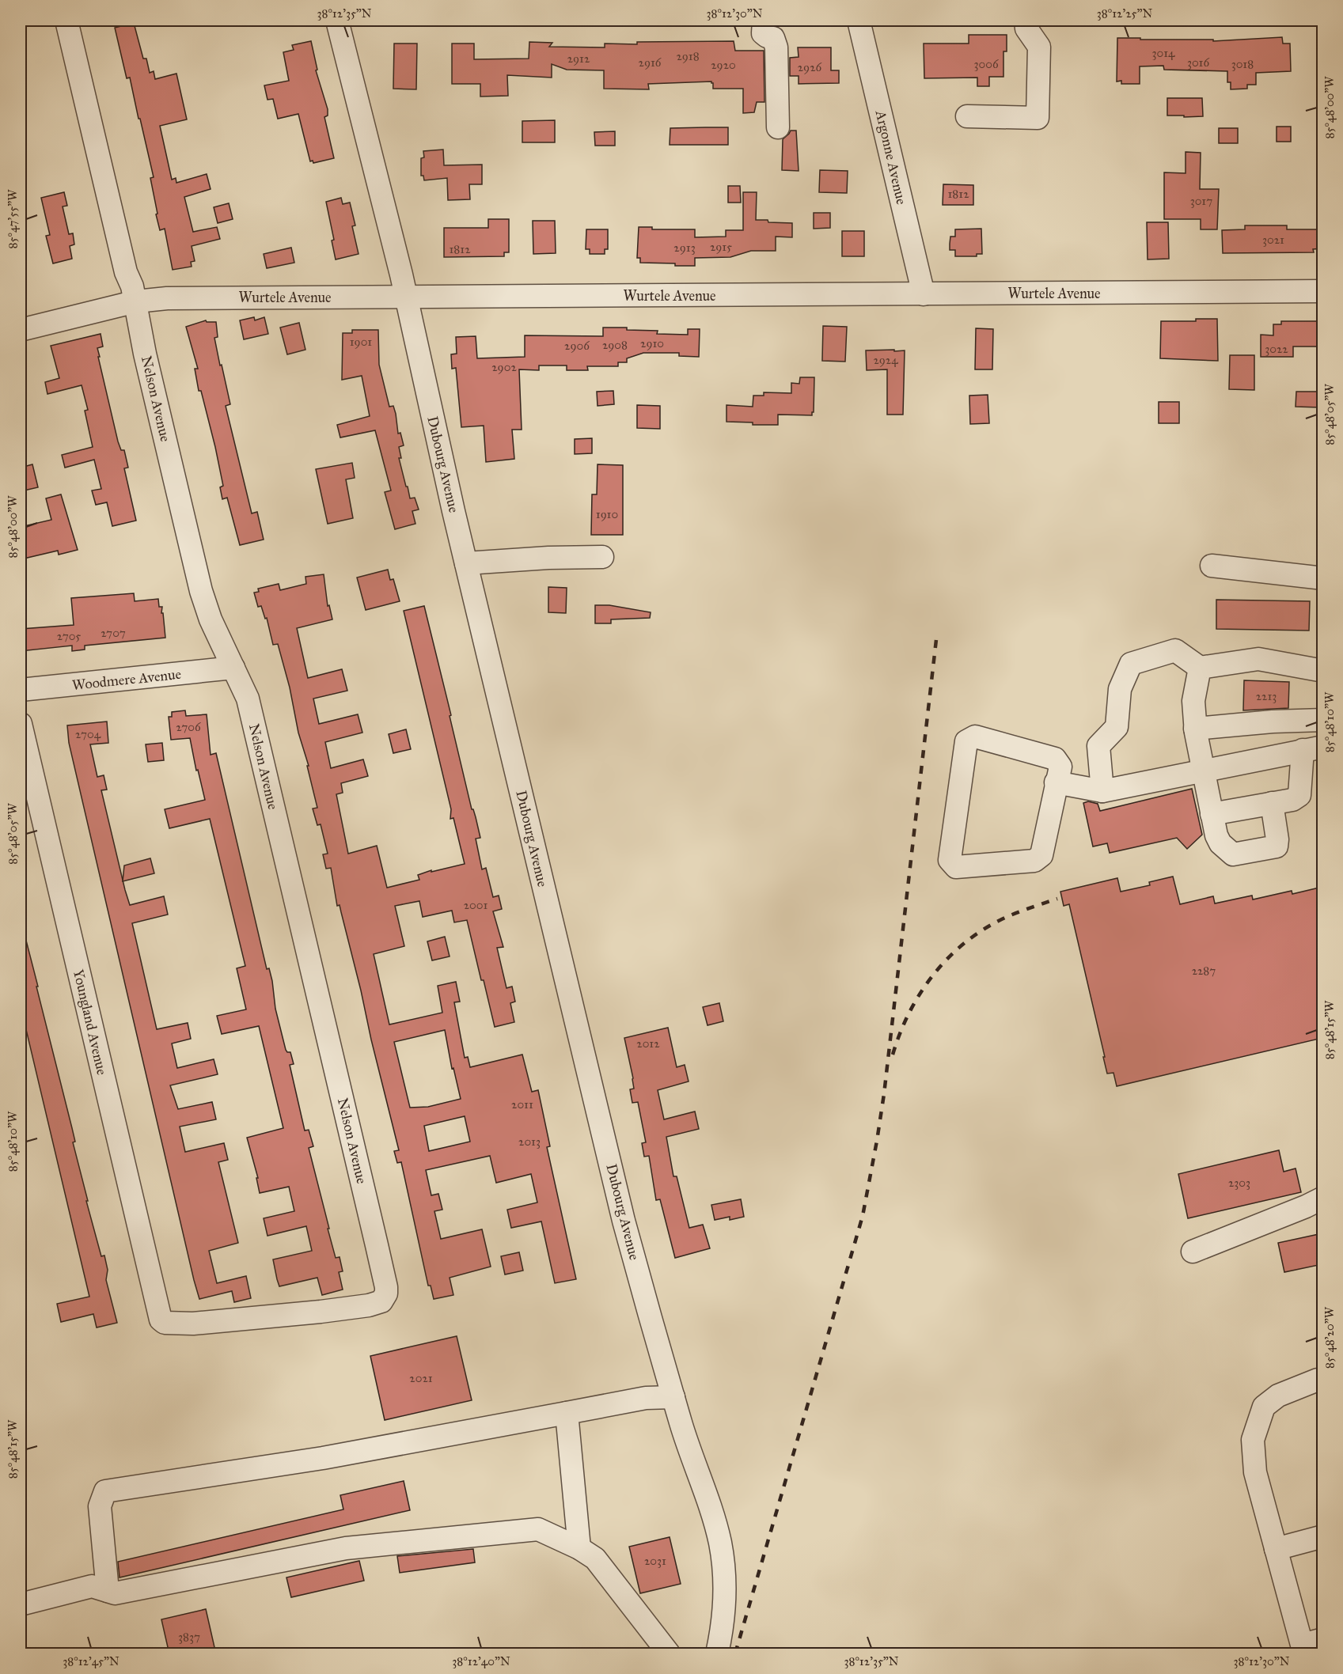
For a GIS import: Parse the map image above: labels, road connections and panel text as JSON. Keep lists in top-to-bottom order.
{
  "streets": {
    "street": [
      "Argonne Avenue",
      "Wurtele Avenue",
      "Nelson Avenue",
      "Dubourg Avenue",
      "Woodmere Avenue",
      "Youngland Avenue"
    ]
  },
  "crossings": [
    ["Argonne Avenue", "Wurtele Avenue"],
    ["Wurtele Avenue", "Nelson Avenue"],
    ["Wurtele Avenue", "Dubourg Avenue"],
    ["Nelson Avenue", "Woodmere Avenue"],
    ["Nelson Avenue", "Youngland Avenue"]
  ],
  "house_numbers": [
    "3014",
    "2918",
    "2912",
    "2916",
    "3016",
    "3006",
    "3018",
    "2920",
    "2926",
    "1812",
    "3017",
    "3021",
    "2915",
    "2913",
    "1812",
    "1901",
    "2910",
    "2908",
    "2906",
    "3022",
    "2924",
    "2902",
    "1910",
    "2707",
    "2705",
    "2213",
    "2706",
    "2704",
    "2001",
    "2287",
    "2012",
    "2011",
    "2013",
    "2303",
    "2021",
    "2031",
    "3837"
  ],
  "coordinates": [
    "38°12'35\"N",
    "38°12'30\"N",
    "38°12'25\"N",
    "85°48'00\"W",
    "85°47'55\"W",
    "85°48'05\"W",
    "85°48'10\"W",
    "85°48'15\"W",
    "85°48'20\"W",
    "38°12'45\"N",
    "38°12'40\"N"
  ]
}
